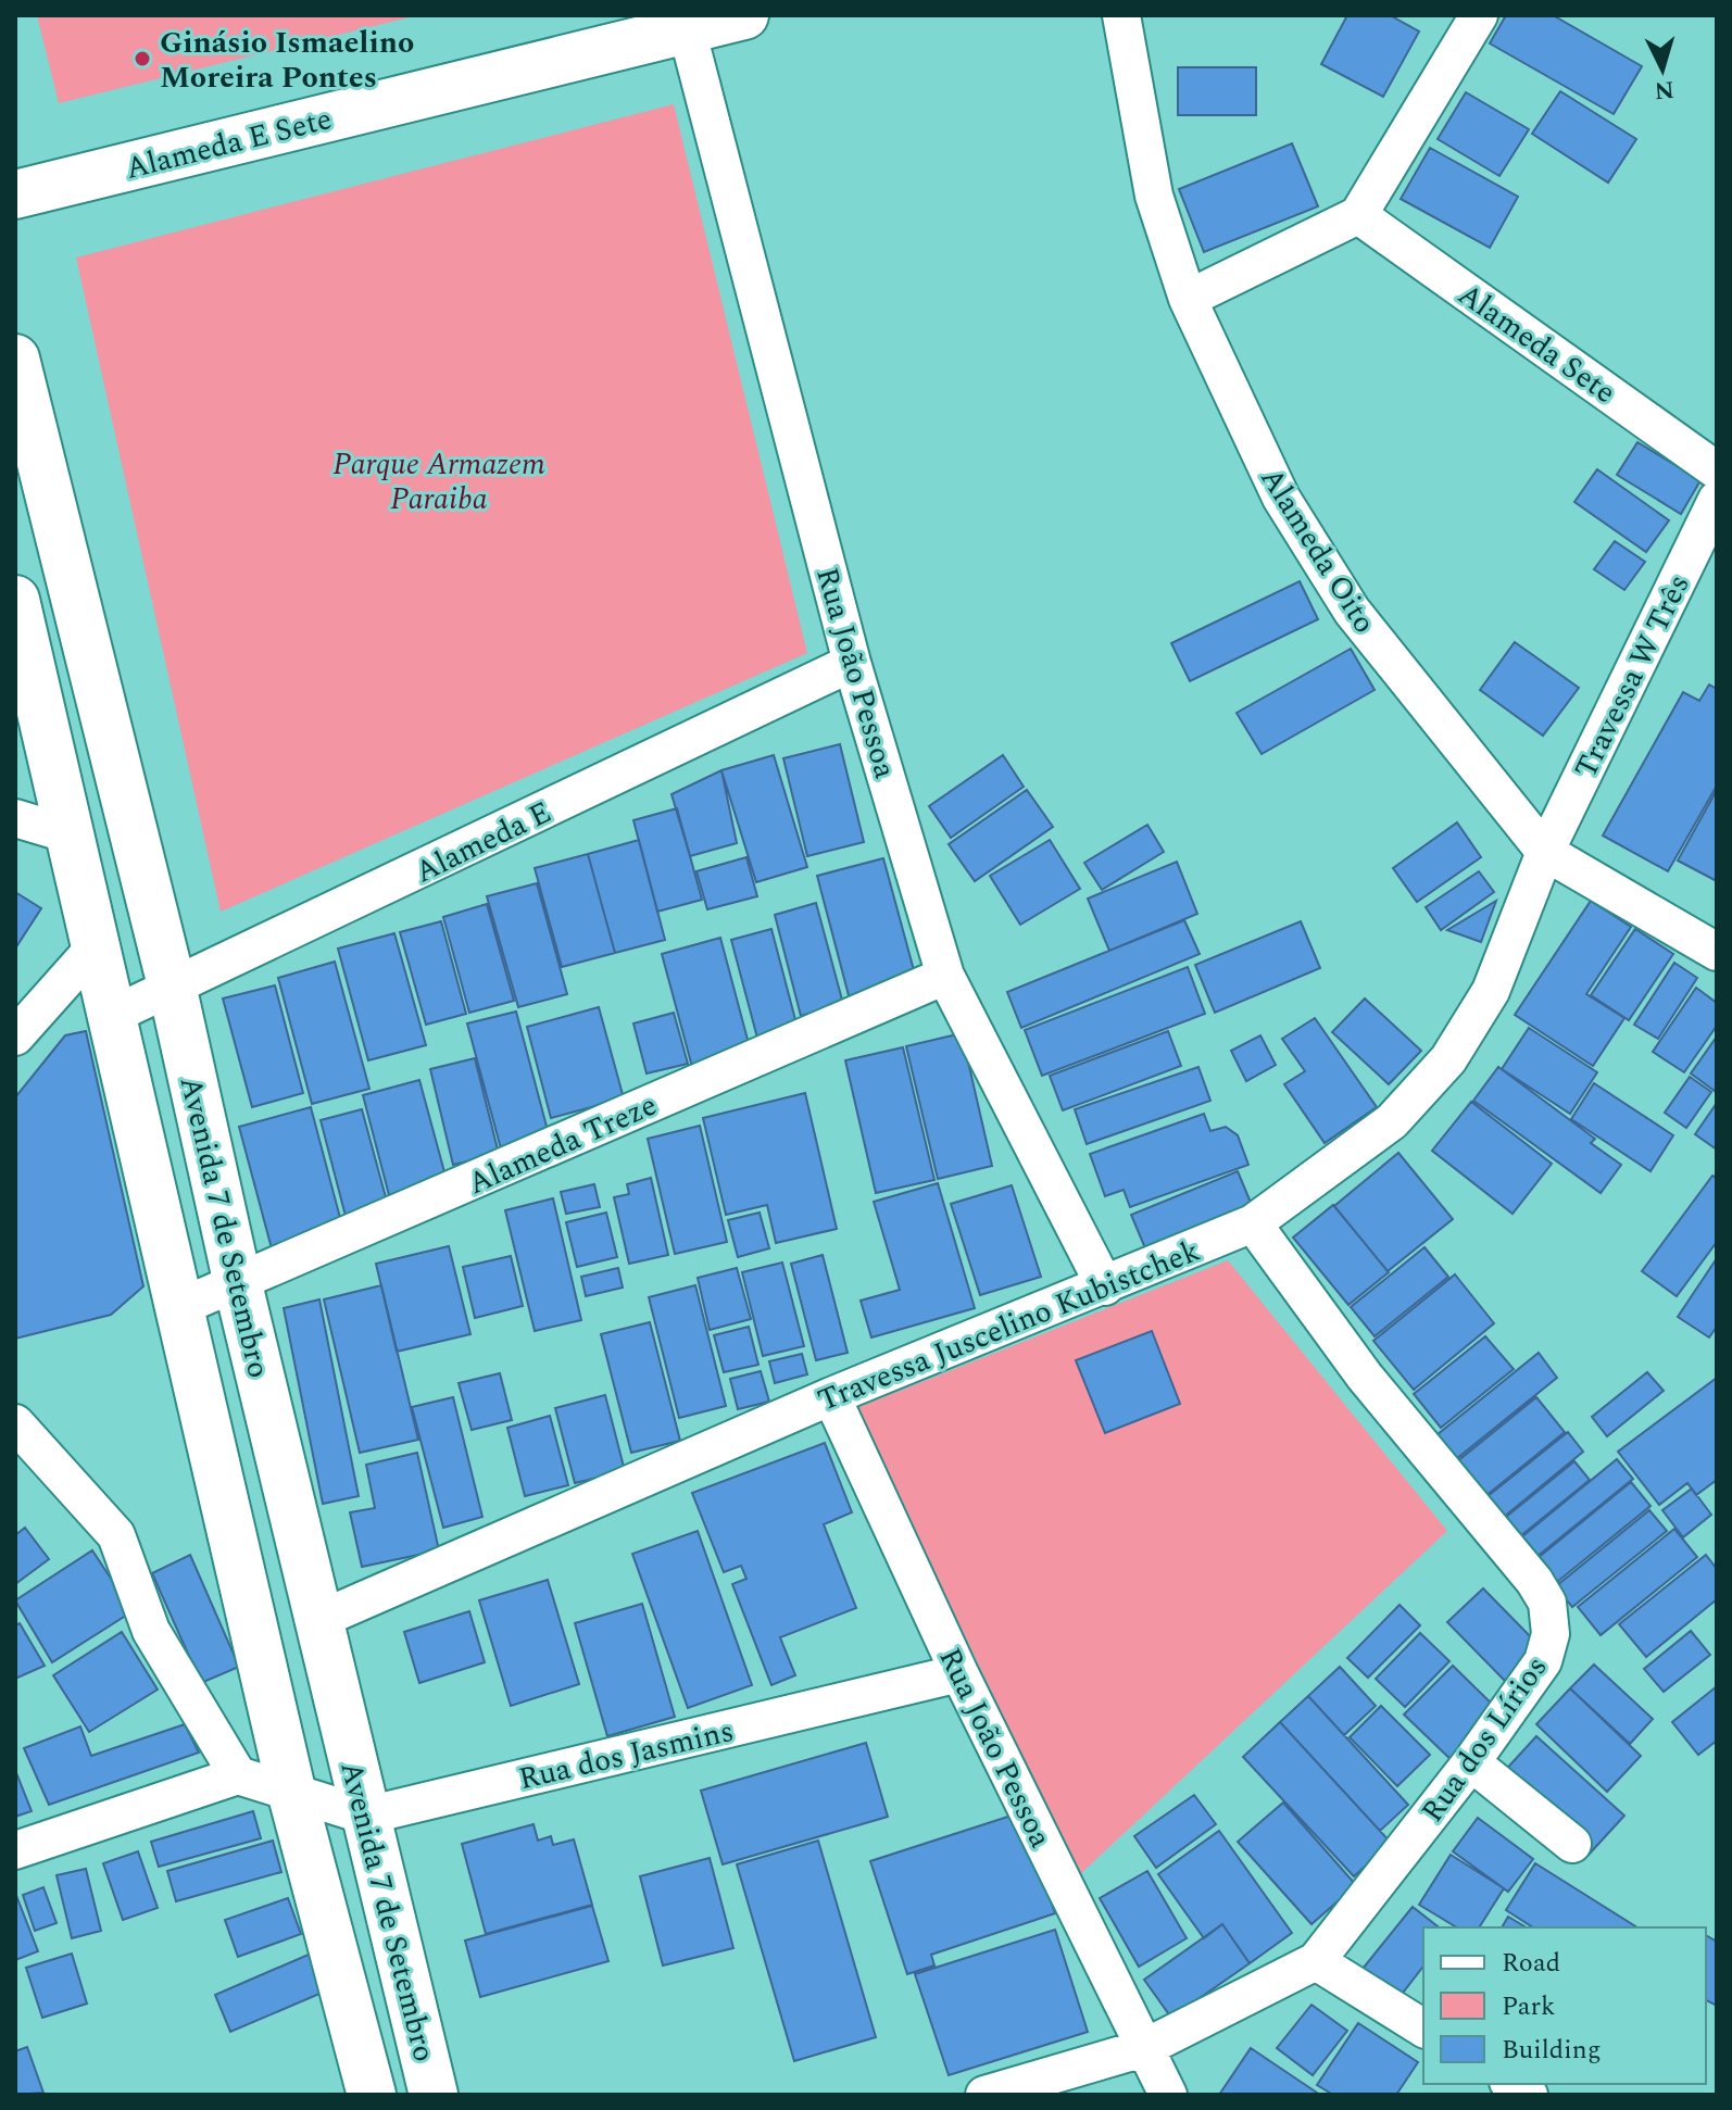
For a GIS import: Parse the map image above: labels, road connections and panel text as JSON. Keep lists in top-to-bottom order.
{
  "streets": {
    "street": [
      "Alameda E Sete",
      "Alameda Sete",
      "Alameda Oito",
      "Rua João Pessoa",
      "Travessa W Três",
      "Alameda E",
      "Alameda Treze",
      "Avenida 7 de Setembro",
      "Travessa Juscelino Kubistchek",
      "Rua dos Lírios",
      "Rua dos Jasmins"
    ]
  },
  "crossings": [
    ["Alameda E Sete", "Rua João Pessoa"],
    ["Alameda Oito", "Travessa W Três"],
    ["Alameda Oito", "Travessa Juscelino Kubistchek"],
    ["Rua João Pessoa", "Alameda E"],
    ["Rua João Pessoa", "Alameda Treze"],
    ["Rua João Pessoa", "Travessa Juscelino Kubistchek"],
    ["Rua João Pessoa", "Rua dos Lírios"],
    ["Rua João Pessoa", "Rua dos Jasmins"],
    ["Travessa W Três", "Travessa Juscelino Kubistchek"],
    ["Alameda E", "Avenida 7 de Setembro"],
    ["Alameda Treze", "Avenida 7 de Setembro"],
    ["Avenida 7 de Setembro", "Travessa Juscelino Kubistchek"],
    ["Avenida 7 de Setembro", "Rua dos Jasmins"],
    ["Travessa Juscelino Kubistchek", "Rua dos Lírios"]
  ],
  "parks": ["Parque Armazem Paraiba"],
  "places": ["Ginásio Ismaelino Moreira Pontes"],
  "legend": ["Road", "Park", "Building"],
  "north": "bottom"
}
